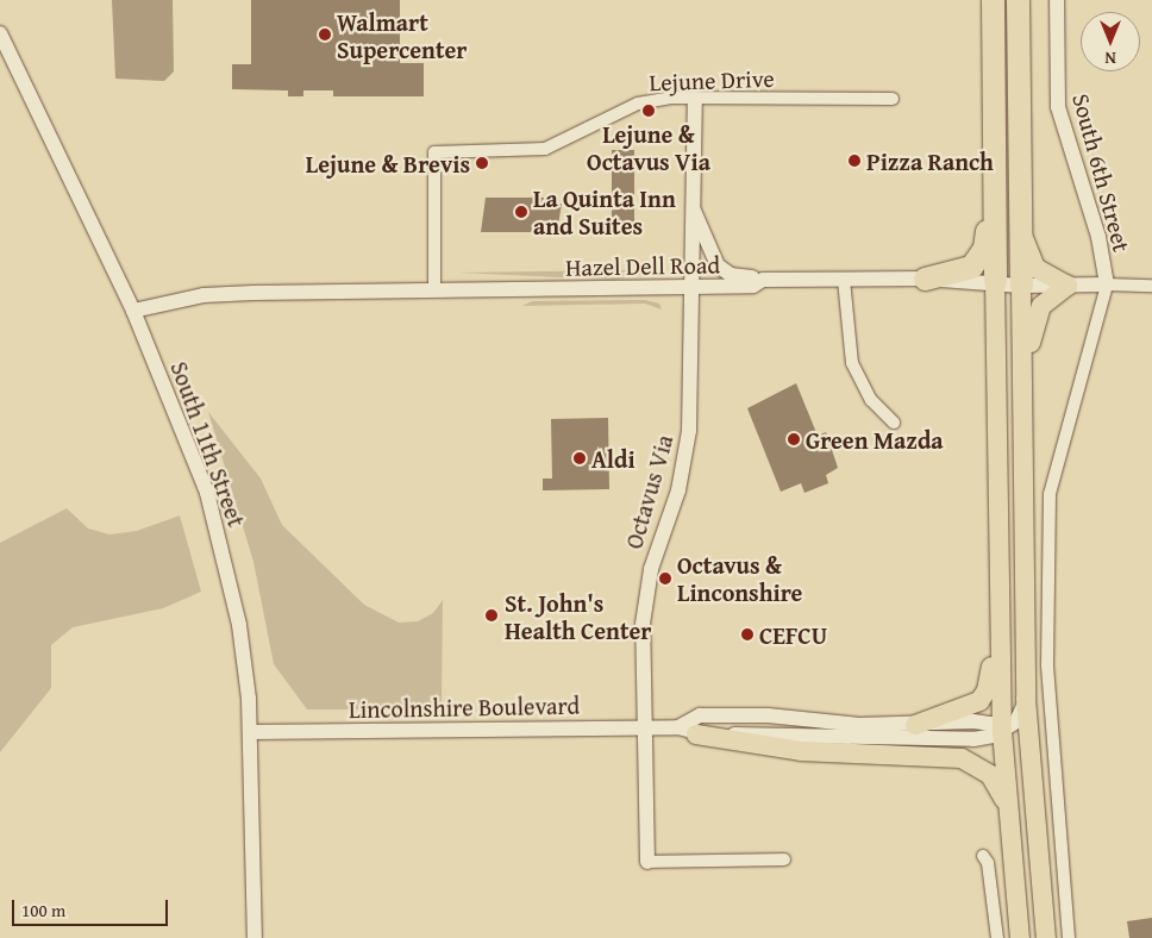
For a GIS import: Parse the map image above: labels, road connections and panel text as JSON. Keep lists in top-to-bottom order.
{
  "streets": {
    "street": [
      "Lejune Drive",
      "South 6th Street",
      "Hazel Dell Road",
      "South 11th Street",
      "Octavus Via",
      "Lincolnshire Boulevard"
    ]
  },
  "crossings": [
    ["Lejune Drive", "Hazel Dell Road"],
    ["Lejune Drive", "Octavus Via"],
    ["South 6th Street", "Hazel Dell Road"],
    ["Hazel Dell Road", "South 11th Street"],
    ["Hazel Dell Road", "Octavus Via"],
    ["South 11th Street", "Lincolnshire Boulevard"],
    ["Octavus Via", "Lincolnshire Boulevard"]
  ],
  "places": [
    "Walmart Supercenter",
    "Lejune & Octavus Via",
    "Pizza Ranch",
    "Lejune & Brevis",
    "La Quinta Inn and Suites",
    "Green Mazda",
    "Aldi",
    "Octavus & Linconshire",
    "St. John's Health Center",
    "CEFCU"
  ],
  "scale_bar": "100 m",
  "north": "bottom"
}
